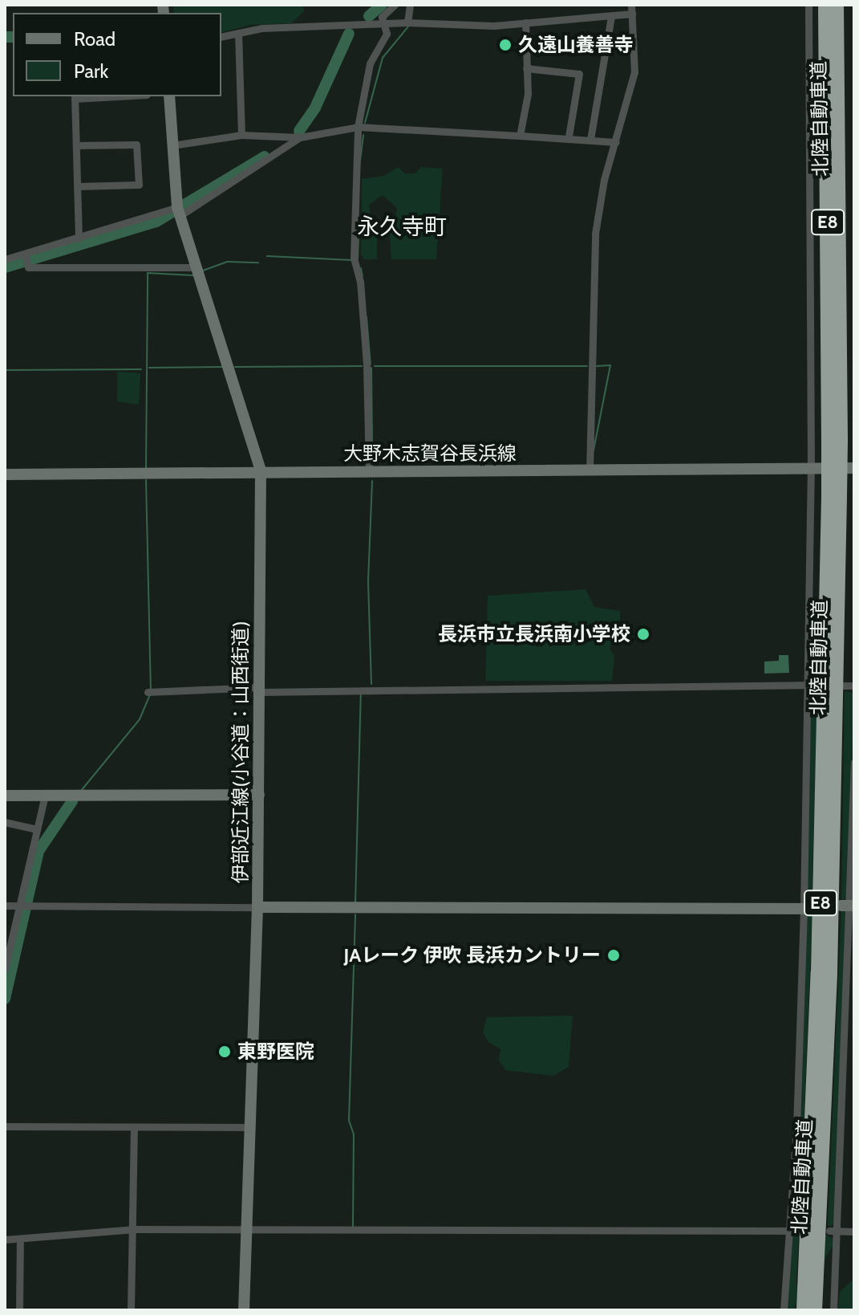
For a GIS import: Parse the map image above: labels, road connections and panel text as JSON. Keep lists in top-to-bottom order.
{
  "streets": {
    "highway": ["北陸自動車道", "E8"],
    "main road": ["大野木志賀谷長浜線", "伊部近江線(小谷道：山西街道)"]
  },
  "crossings": [
    ["大野木志賀谷長浜線", "伊部近江線(小谷道：山西街道)"]
  ],
  "districts": ["永久寺町"],
  "places": [
    "久遠山養善寺",
    "長浜市立長浜南小学校",
    "JAレーク 伊吹 長浜カントリー",
    "東野医院"
  ],
  "legend": ["Road", "Park"]
}
